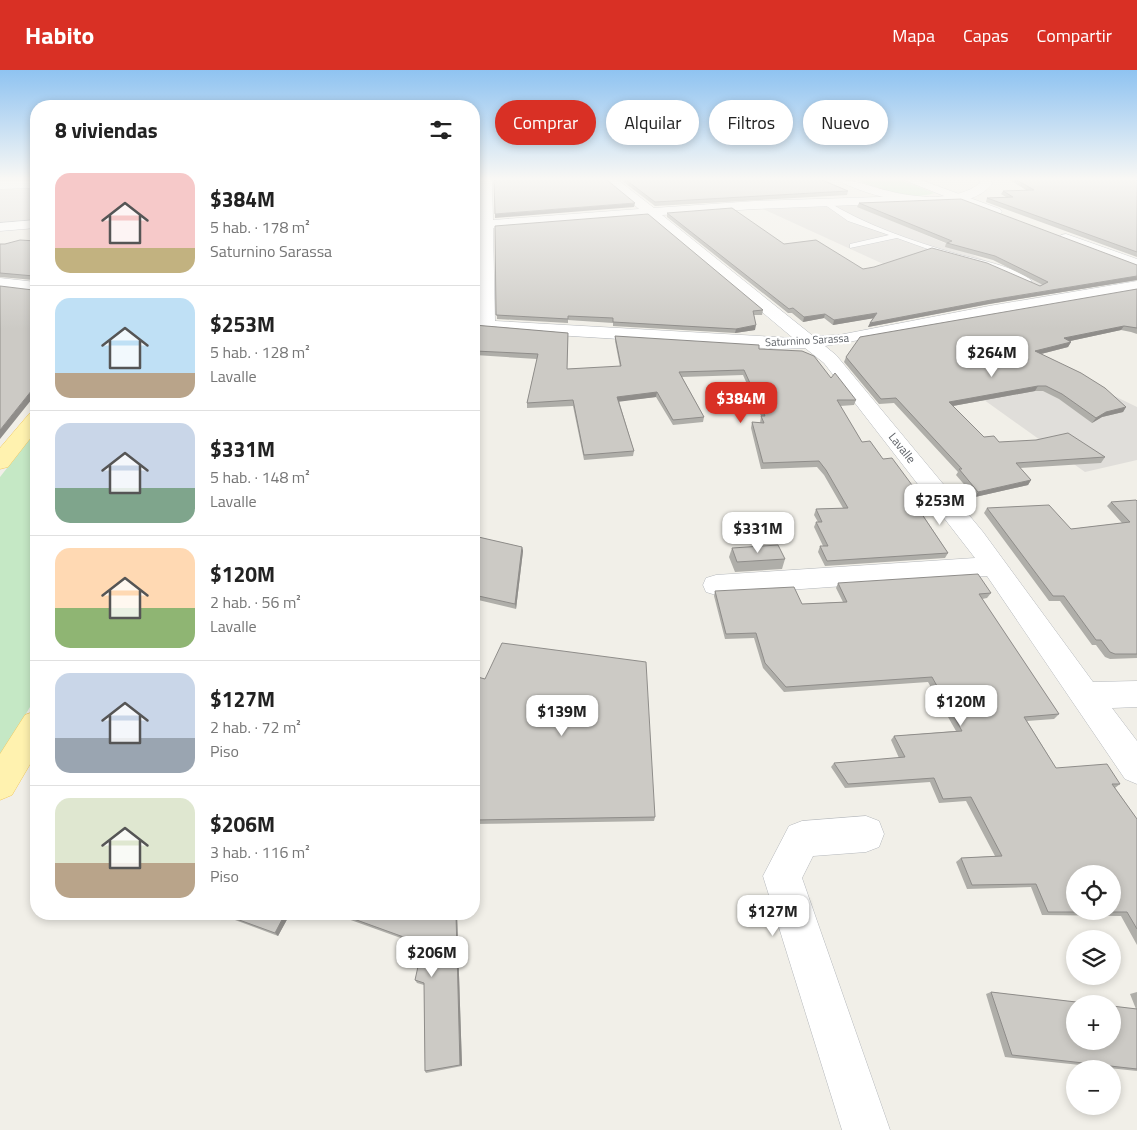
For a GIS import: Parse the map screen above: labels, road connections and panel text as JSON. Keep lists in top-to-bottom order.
{
  "streets": {
    "street": ["Saturnino Sarassa", "Lavalle"]
  },
  "crossings": [
    ["Saturnino Sarassa", "Lavalle"]
  ],
  "page": {
    "header": "Habito",
    "nav": ["Mapa", "Capas", "Compartir"],
    "chip": [
      "Comprar",
      "Alquilar",
      "Filtros",
      "Nuevo"
    ],
    "heading": "8 viviendas",
    "list": [
      {
        "name": "$384M",
        "note": "5 hab. · 178 m² · Saturnino Sarassa"
      },
      {
        "name": "$253M",
        "note": "5 hab. · 128 m² · Lavalle"
      },
      {
        "name": "$331M",
        "note": "5 hab. · 148 m² · Lavalle"
      },
      {
        "name": "$120M",
        "note": "2 hab. · 56 m² · Lavalle"
      },
      {
        "name": "$127M",
        "note": "2 hab. · 72 m² · Piso"
      },
      {
        "name": "$206M",
        "note": "3 hab. · 116 m² · Piso"
      }
    ],
    "price": [
      "$264M",
      "$384M",
      "$253M",
      "$331M",
      "$120M",
      "$139M",
      "$127M",
      "$206M"
    ],
    "map_buttons": ["+", "−"]
  }
}
